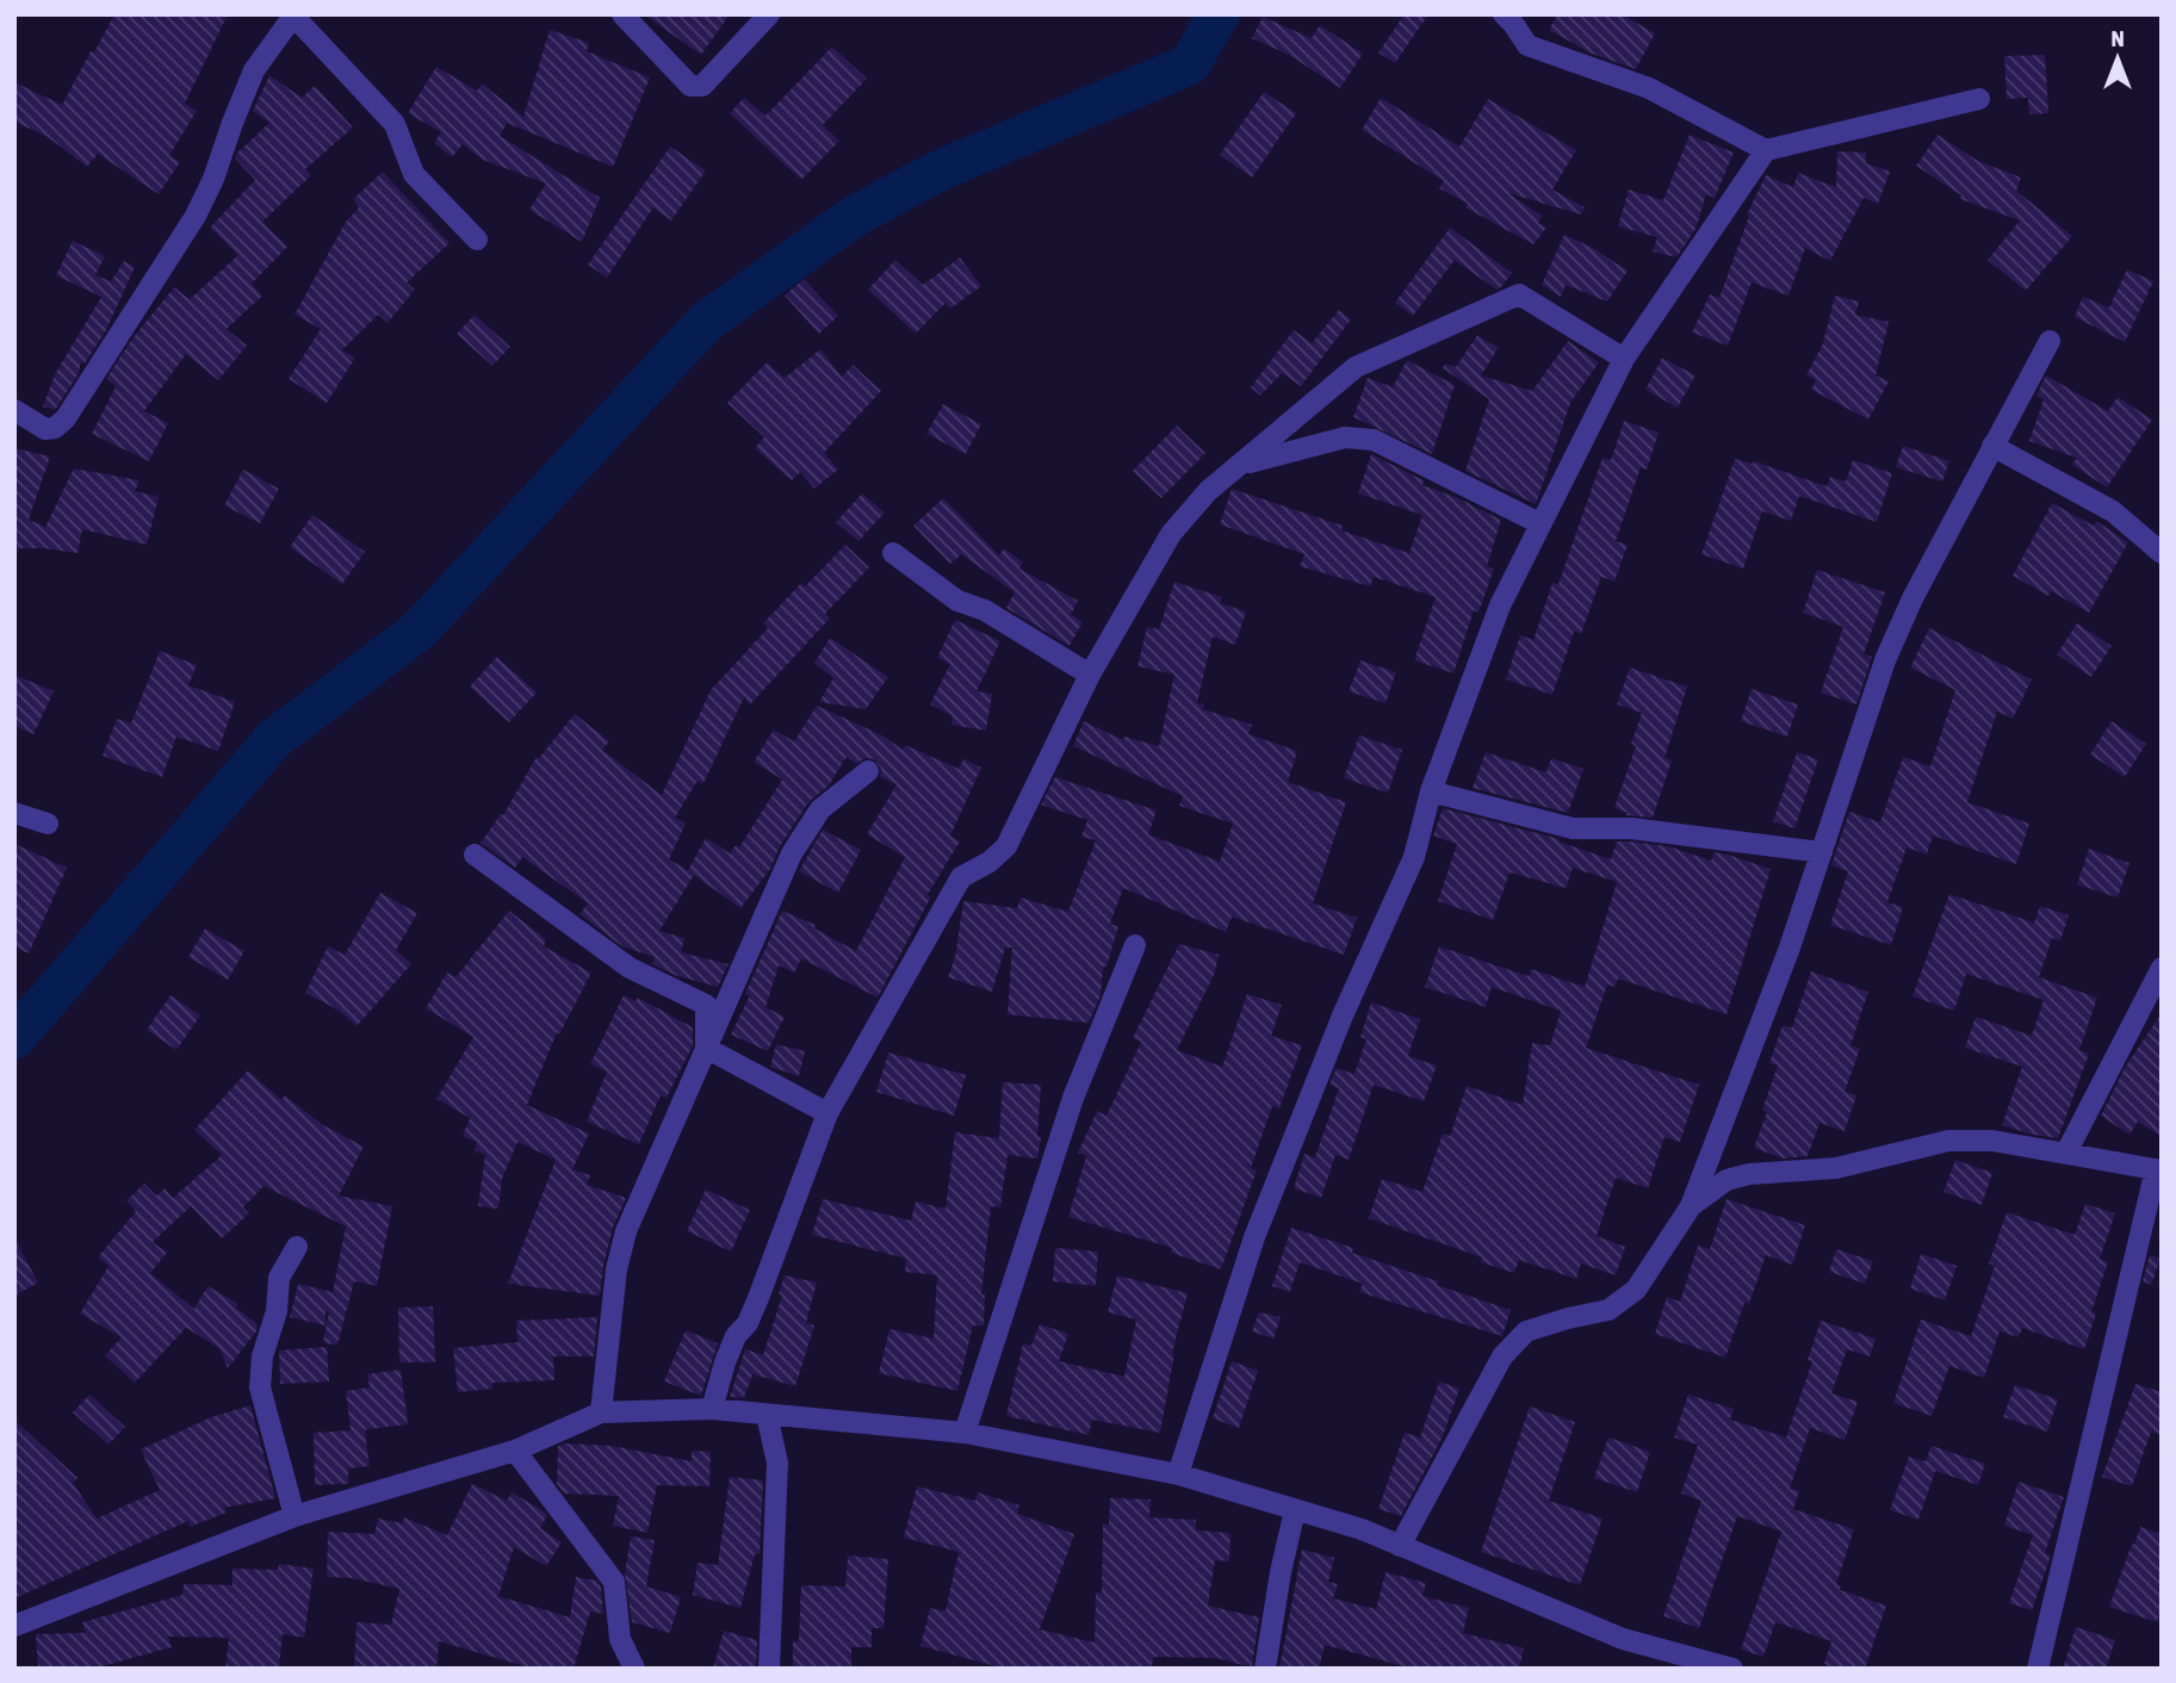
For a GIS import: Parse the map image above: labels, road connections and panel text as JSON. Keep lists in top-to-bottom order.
{
  "north": "top"
}
